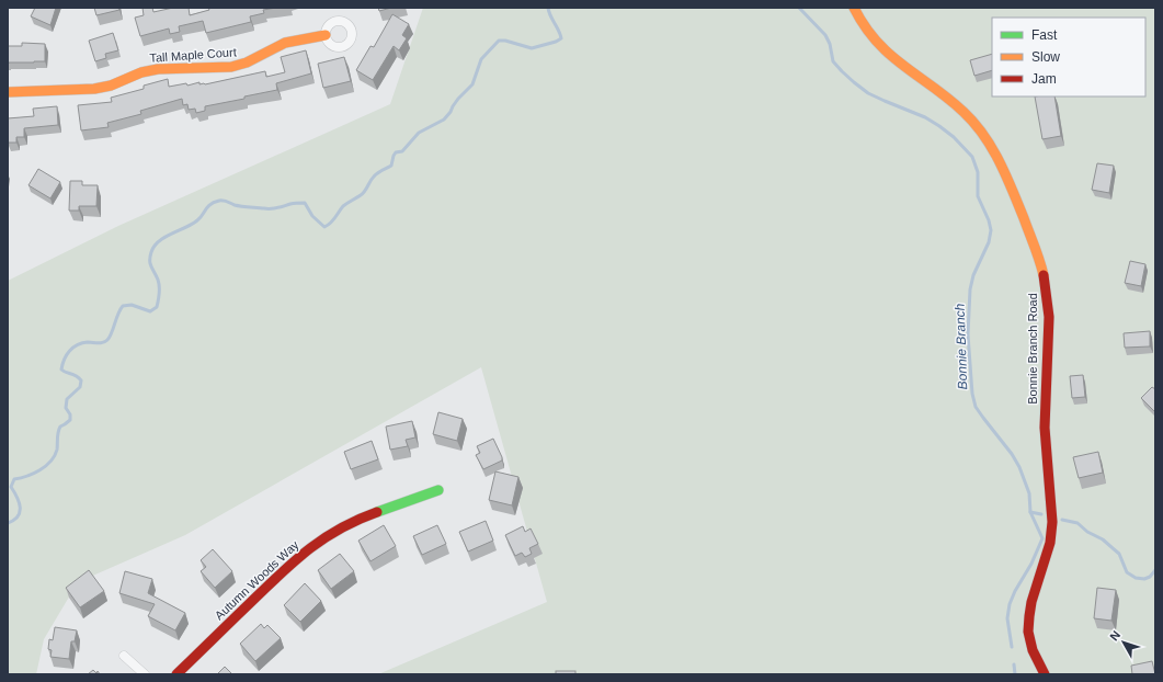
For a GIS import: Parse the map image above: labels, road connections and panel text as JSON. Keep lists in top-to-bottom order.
{
  "streets": {
    "street": ["Tall Maple Court", "Bonnie Branch Road", "Autumn Woods Way"]
  },
  "water": ["Bonnie Branch"],
  "legend": ["Fast", "Slow", "Jam"],
  "north": "top left"
}
